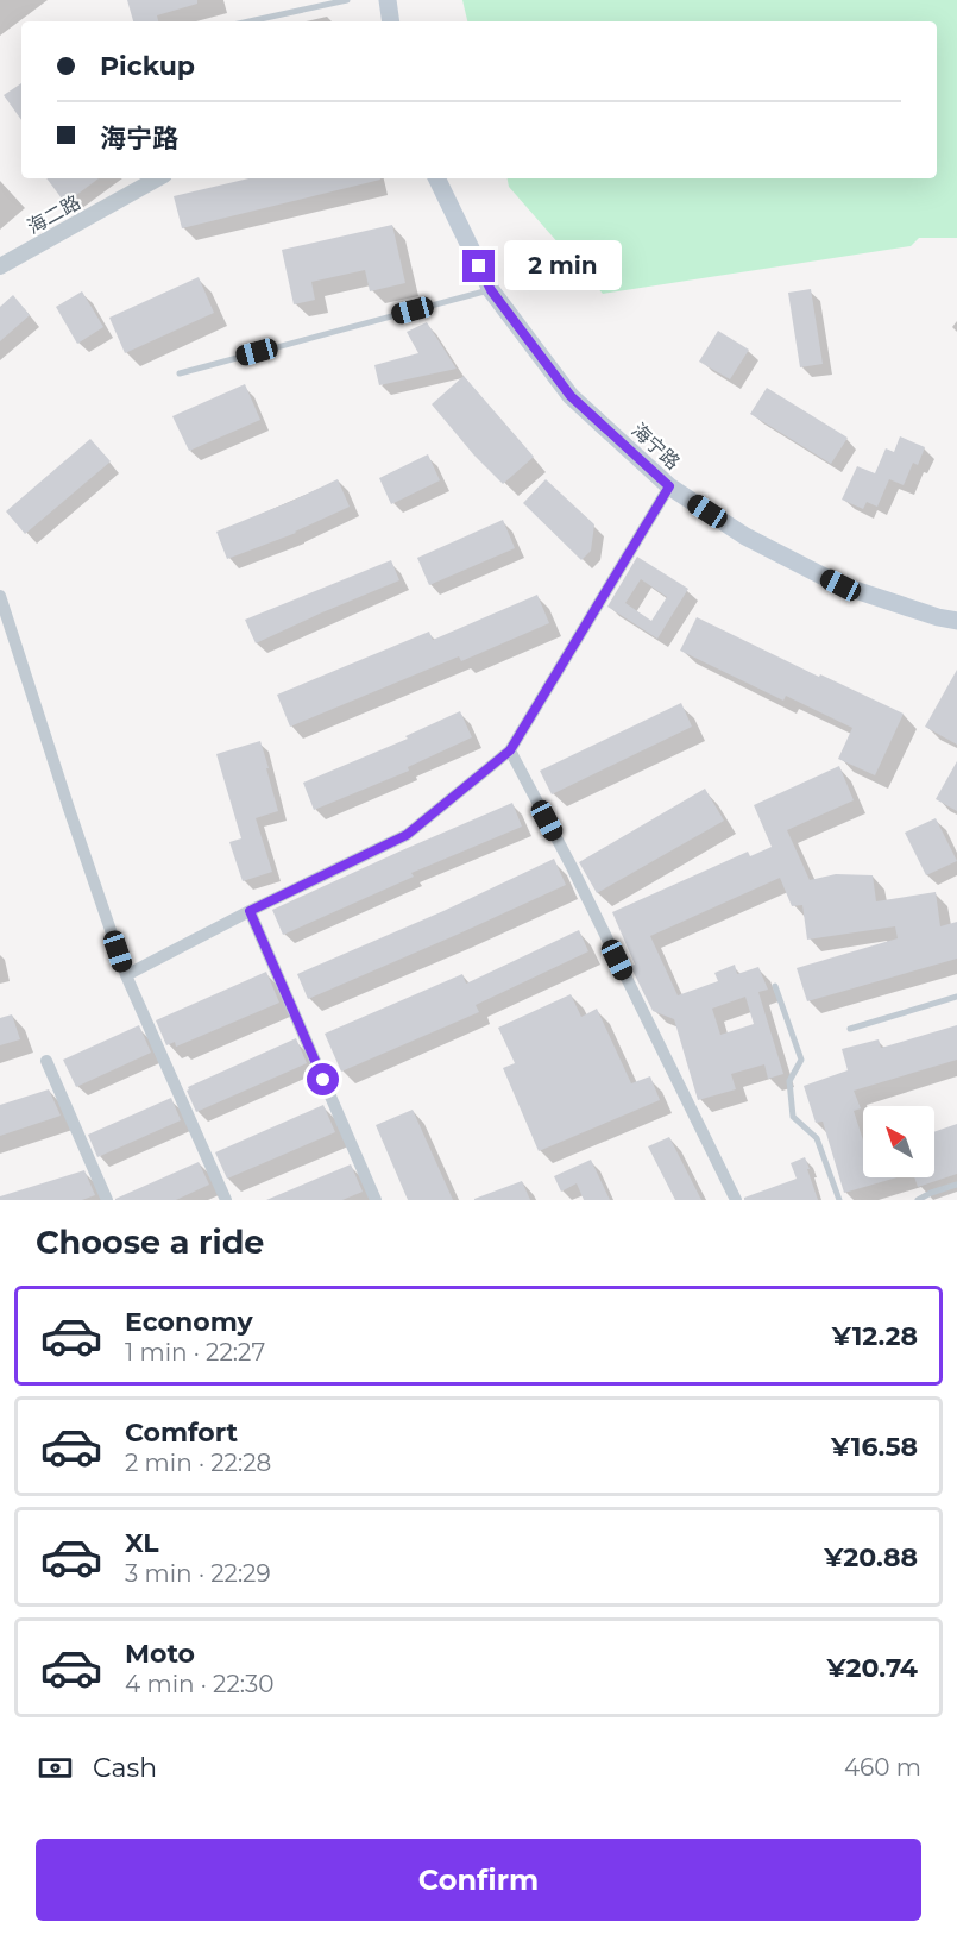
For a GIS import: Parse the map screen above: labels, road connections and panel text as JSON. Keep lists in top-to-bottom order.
{
  "streets": {
    "main road": ["海宁路"],
    "street": ["海二路"]
  },
  "north": "top left",
  "page": {
    "banner": ["Pickup", "海宁路"],
    "bubble": "2 min",
    "heading": "Choose a ride",
    "list": [
      {
        "name": "Economy",
        "note": "1 min · 22:27",
        "value": "¥12.28"
      },
      {
        "name": "Comfort",
        "note": "2 min · 22:28",
        "value": "¥16.58"
      },
      {
        "name": "XL",
        "note": "3 min · 22:29",
        "value": "¥20.88"
      },
      {
        "name": "Moto",
        "note": "4 min · 22:30",
        "value": "¥20.74"
      }
    ],
    "pay": ["Cash", "460 m"],
    "buttons": "Confirm"
  }
}
